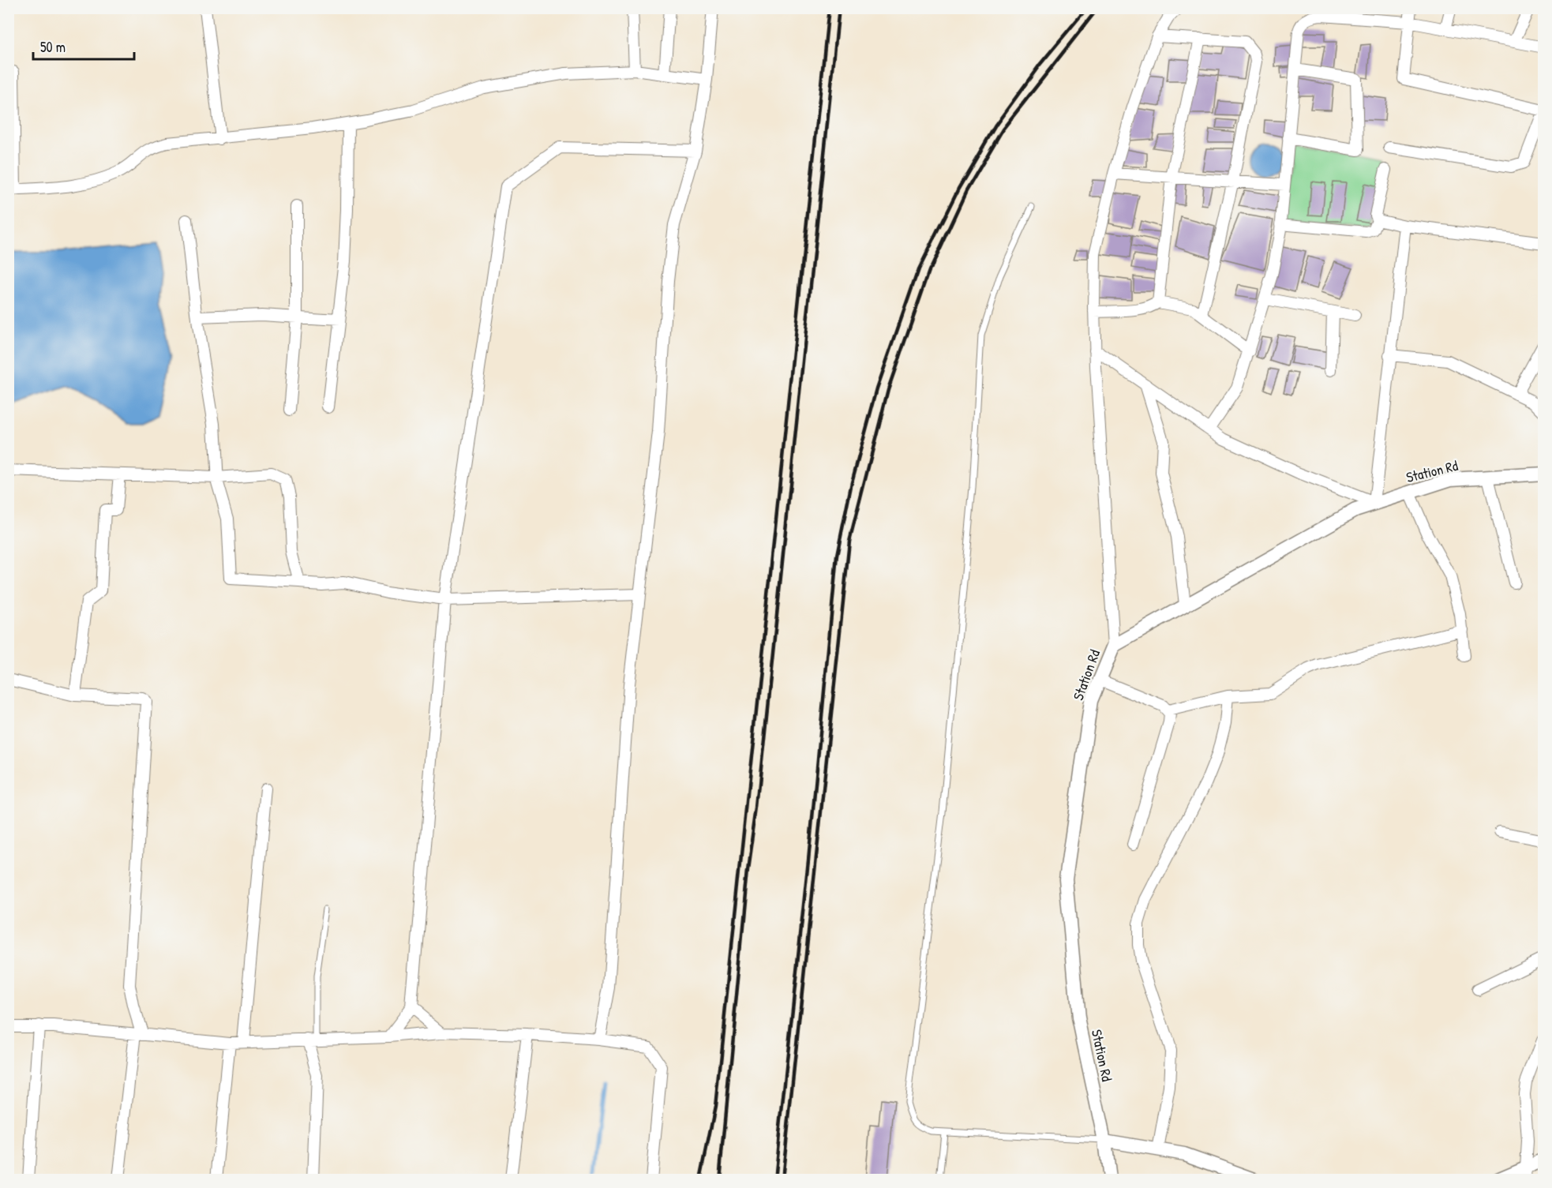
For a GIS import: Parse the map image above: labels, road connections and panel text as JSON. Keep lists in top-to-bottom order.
{
  "streets": {
    "street": ["Station Rd"]
  },
  "scale_bar": "50 m"
}
